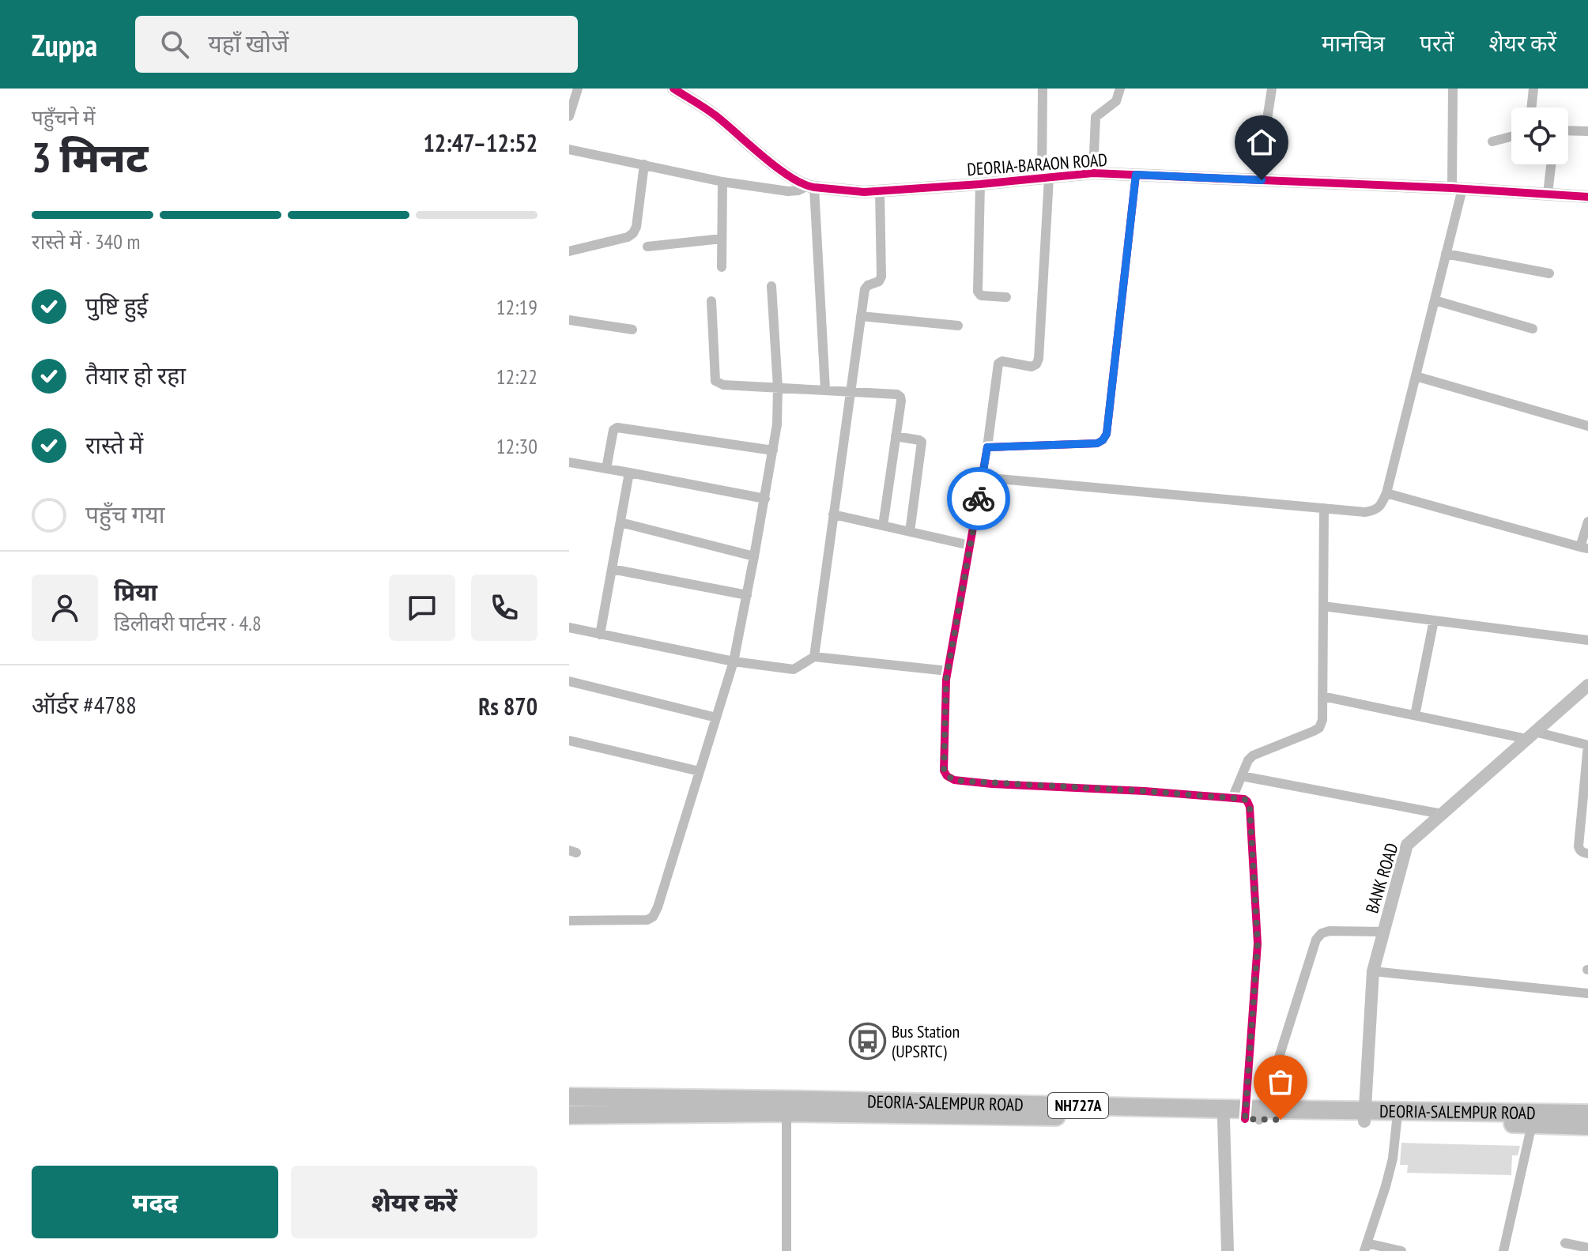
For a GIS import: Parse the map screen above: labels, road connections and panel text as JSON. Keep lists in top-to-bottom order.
{
  "streets": {
    "highway": ["DEORIA-SALEMPUR ROAD", "NH727A"],
    "street": ["DEORIA-BARAON ROAD", "BANK ROAD"]
  },
  "crossings": [
    ["BANK ROAD", "DEORIA-SALEMPUR ROAD"]
  ],
  "places": {
    "bus stop": ["Bus Station (UPSRTC)"]
  },
  "page": {
    "header": "Zuppa",
    "search": "यहाँ खोजें",
    "nav": ["मानचित्र", "परतें", "शेयर करें"],
    "heading": ["3 मिनट", "पहुँचने में", "12:47–12:52"],
    "panel": [
      "प्रिया",
      "डिलीवरी पार्टनर · 4.8",
      "ऑर्डर #4788",
      "Rs 870"
    ],
    "bar": "रास्ते में · 340 m",
    "list": [
      ["पुष्टि हुई", "12:19"],
      ["तैयार हो रहा", "12:22"],
      ["रास्ते में", "12:30"],
      "पहुँच गया"
    ],
    "buttons": ["मदद", "शेयर करें"]
  }
}
